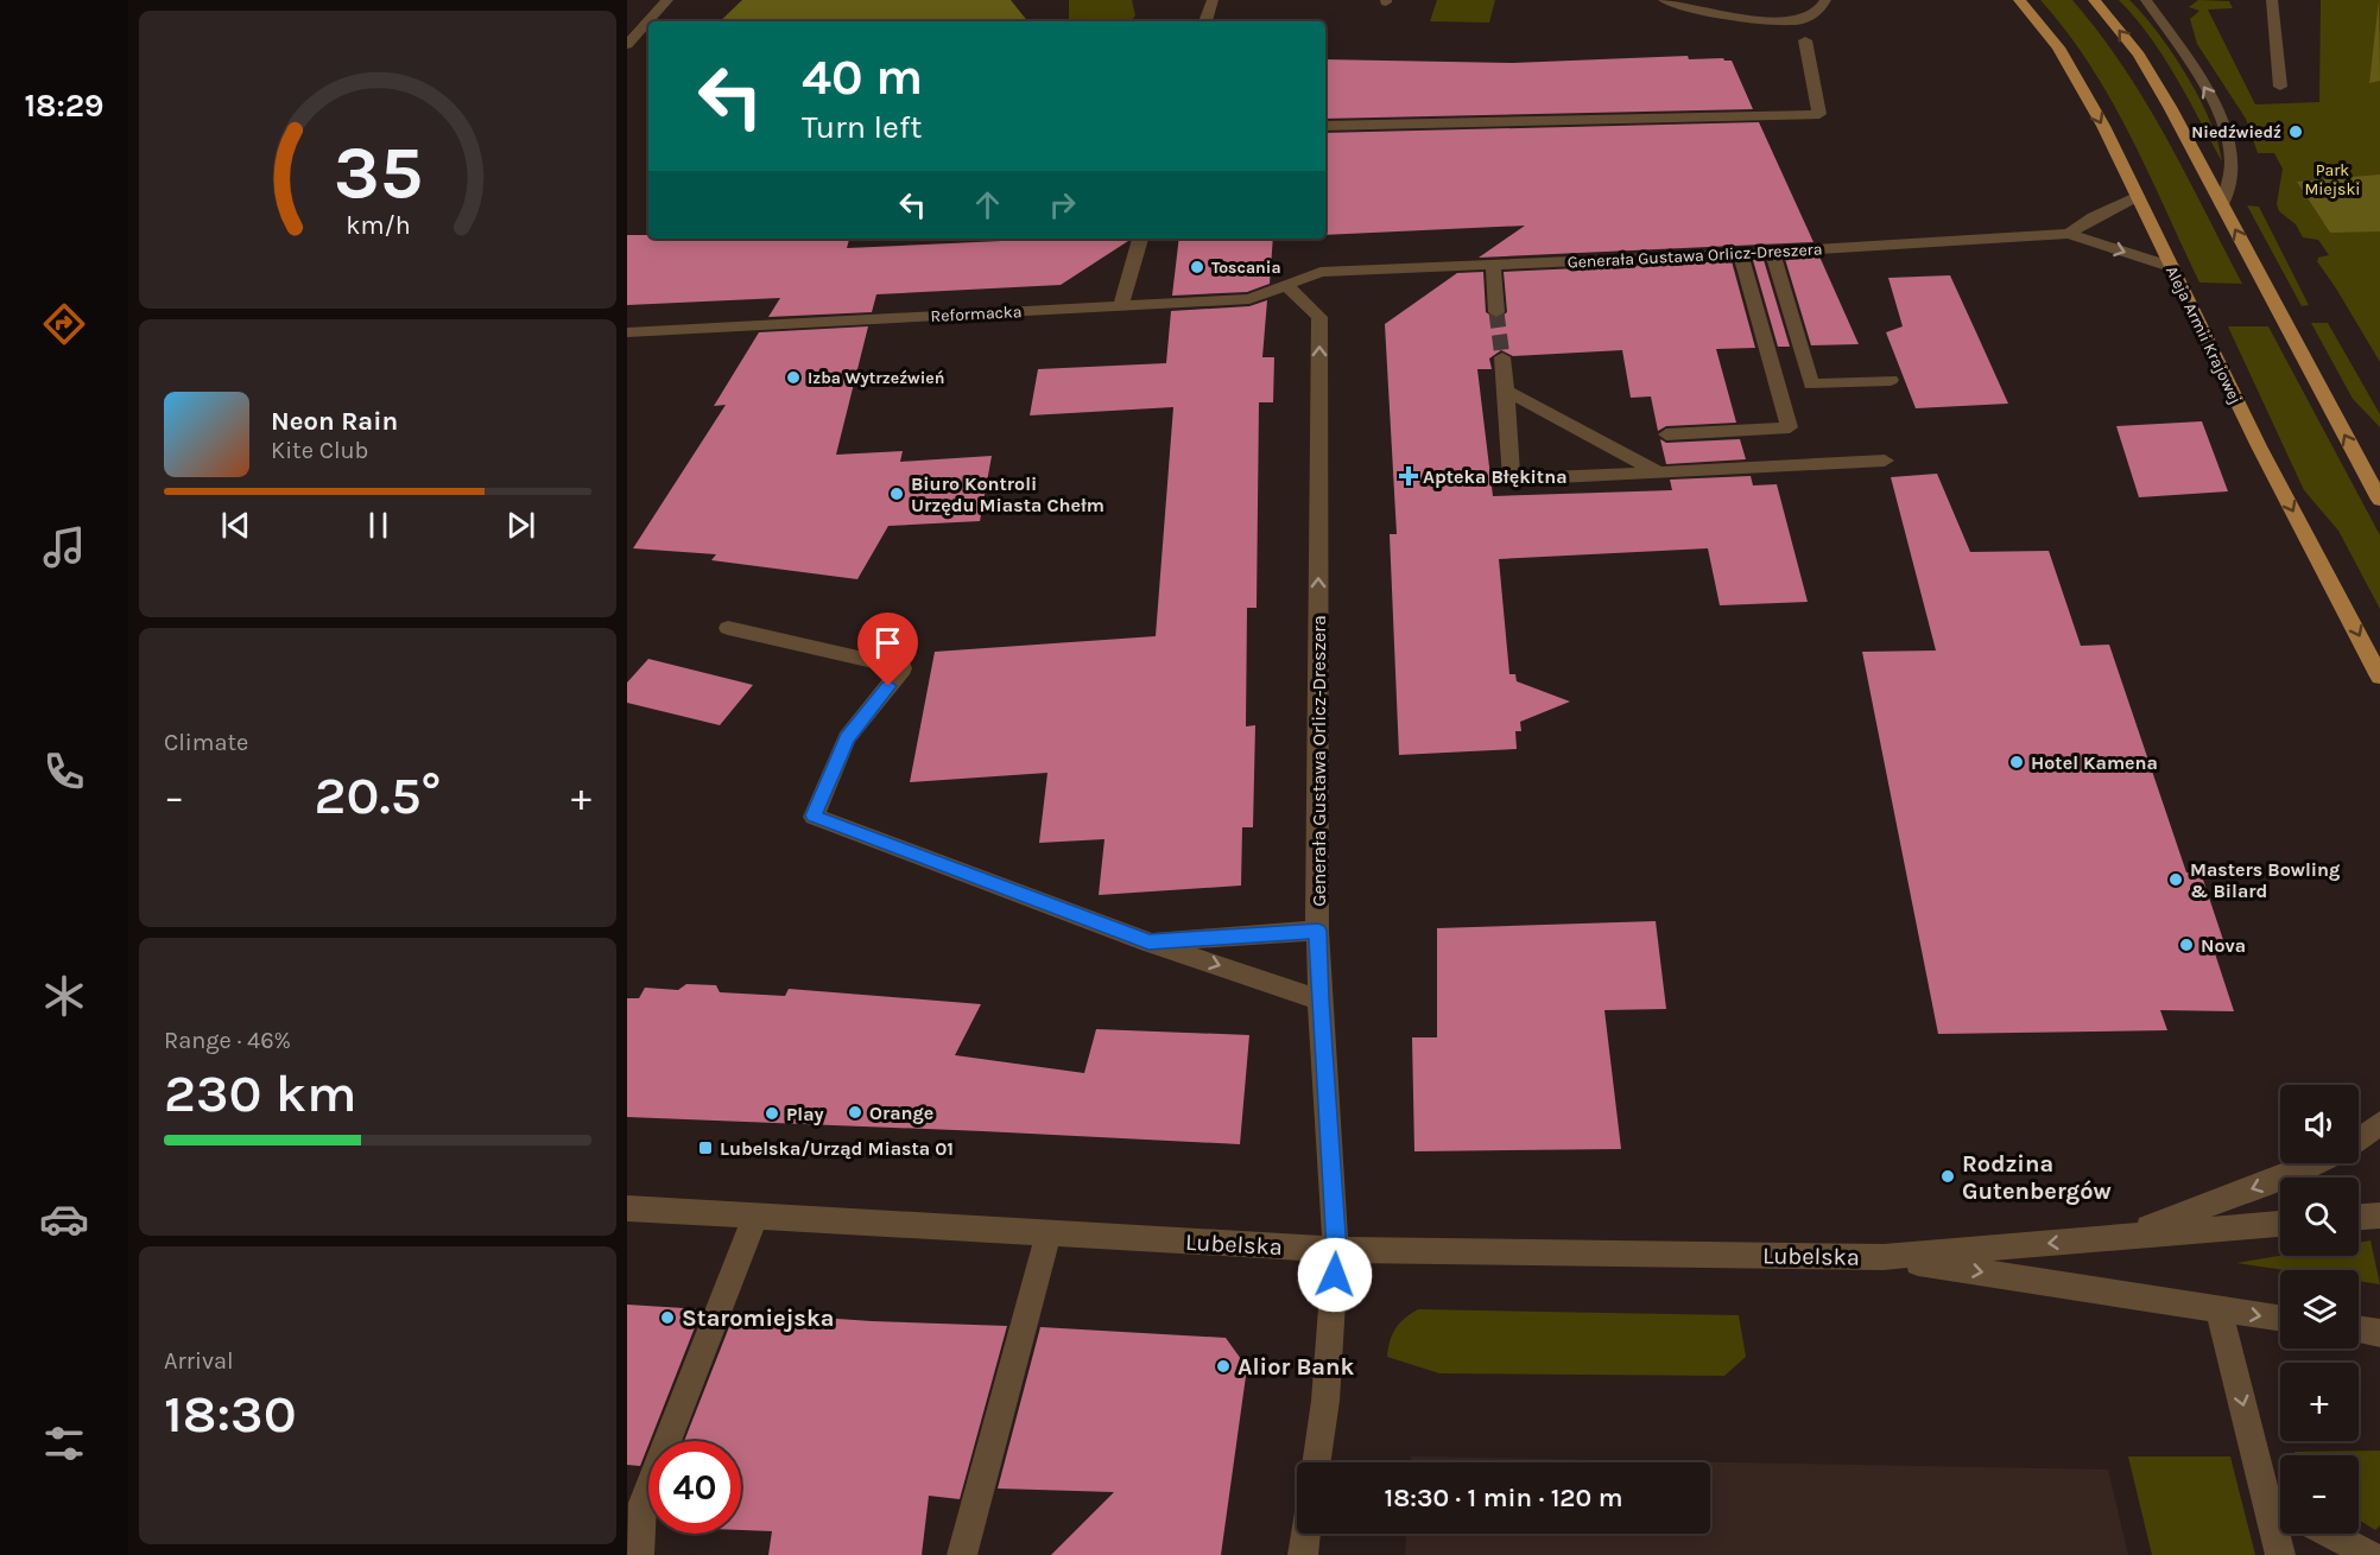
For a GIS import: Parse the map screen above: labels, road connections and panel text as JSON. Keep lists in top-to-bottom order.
{
  "streets": {
    "main road": ["Aleja Armii Krajowej"],
    "street": ["Generała Gustawa Orlicz-Dreszera", "Reformacka", "Lubelska"]
  },
  "crossings": [
    ["Generała Gustawa Orlicz-Dreszera", "Reformacka"],
    ["Generała Gustawa Orlicz-Dreszera", "Lubelska"]
  ],
  "parks": ["Park Miejski"],
  "places": {
    "other": [
      "Niedźwiedź",
      "Toscania",
      "Izba Wytrzeźwień",
      "Biuro Kontroli Urzędu Miasta Chełm",
      "Hotel Kamena",
      "Masters Bowling & Bilard",
      "Nova",
      "Orange",
      "Play",
      "Rodzina Gutenbergów",
      "Staromiejska",
      "Alior Bank"
    ],
    "health": ["Apteka Błękitna"],
    "transit": ["Lubelska/Urząd Miasta 01"]
  },
  "page": {
    "tabs": "18:29",
    "turn": ["40 m", "Turn left"],
    "song": ["Neon Rain", "Kite Club"],
    "tile": [
      "Climate",
      ["Range · 46%", "230 km"],
      ["Arrival", "18:30"]
    ],
    "heat": ["−", "20.5°", "+"],
    "map_buttons": ["+", "−"],
    "limit": "40",
    "trip": "18:30 · 1 min · 120 m",
    "gauge": ["35", "km/h"]
  }
}
